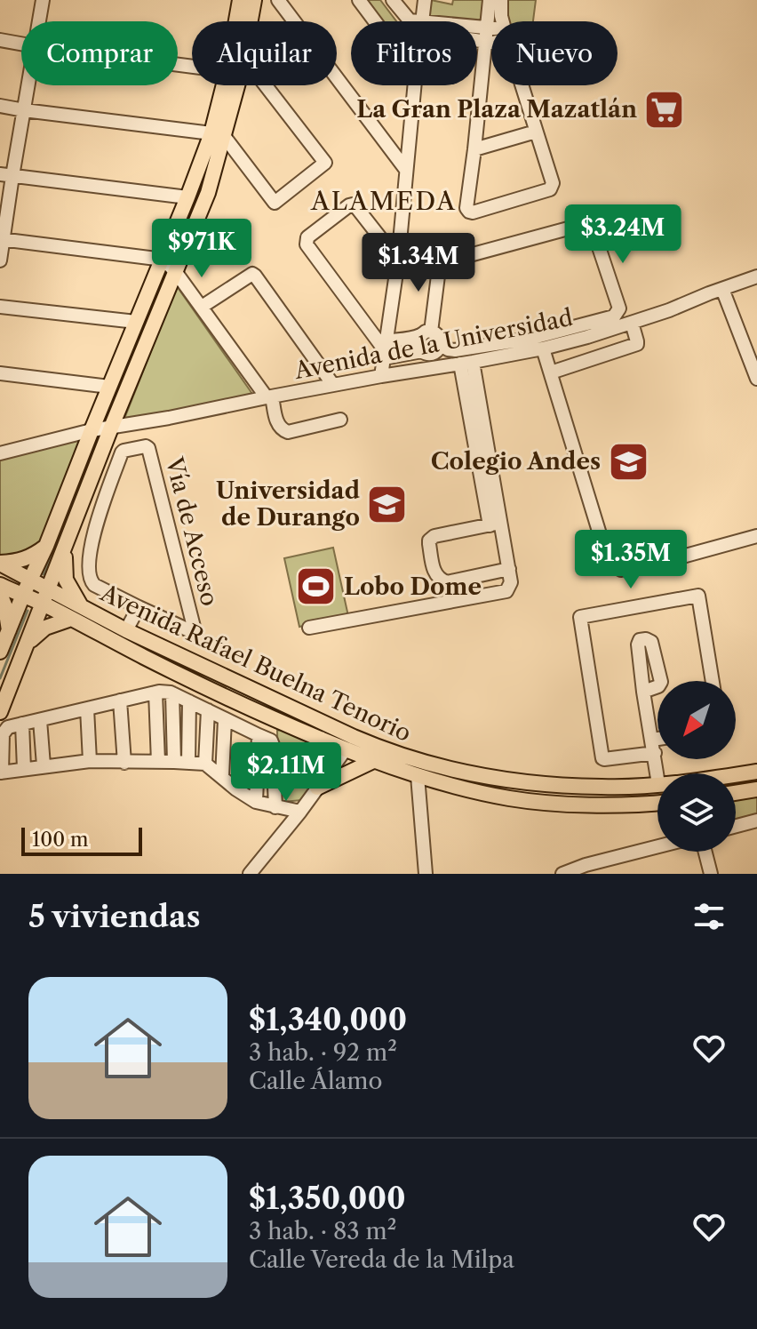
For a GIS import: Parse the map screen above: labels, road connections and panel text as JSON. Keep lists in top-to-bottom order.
{
  "streets": {
    "main road": ["Avenida Rafael Buelna Tenorio"],
    "street": ["Avenida de la Universidad", "Vía de Acceso"]
  },
  "districts": ["ALAMEDA"],
  "places": {
    "supermarket": ["La Gran Plaza Mazatlán"],
    "school or university": ["Colegio Andes", "Universidad de Durango"],
    "sports": ["Lobo Dome"]
  },
  "scale_bar": "100 m",
  "north": "bottom left",
  "page": {
    "chip": [
      "Comprar",
      "Alquilar",
      "Filtros",
      "Nuevo"
    ],
    "price": [
      "$3.24M",
      "$971K",
      "$1.34M",
      "$1.35M",
      "$2.11M"
    ],
    "scale": "100 m",
    "heading": "5 viviendas",
    "list": [
      {
        "name": "$1,340,000",
        "note": "3 hab. · 92 m² · Calle Álamo"
      },
      {
        "name": "$1,350,000",
        "note": "3 hab. · 83 m² · Calle Vereda de la Milpa"
      }
    ]
  }
}
